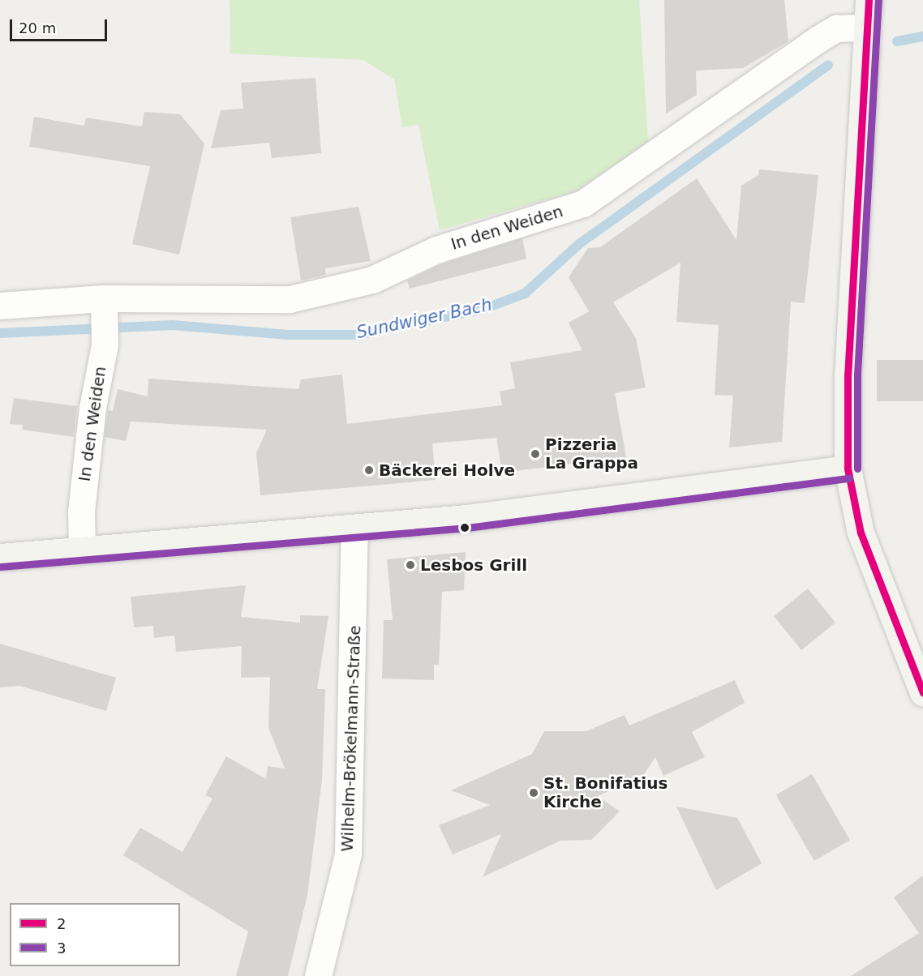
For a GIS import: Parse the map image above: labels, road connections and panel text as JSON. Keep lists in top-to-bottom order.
{
  "streets": {
    "street": ["In den Weiden", "Wilhelm-Brökelmann-Straße"]
  },
  "water": ["Sundwiger Bach"],
  "places": [
    "Pizzeria La Grappa",
    "Bäckerei Holve",
    "Lesbos Grill",
    "St. Bonifatius Kirche"
  ],
  "lines": ["transit line 2", "transit line 3"],
  "legend": ["2", "3"],
  "scale_bar": "20 m"
}
